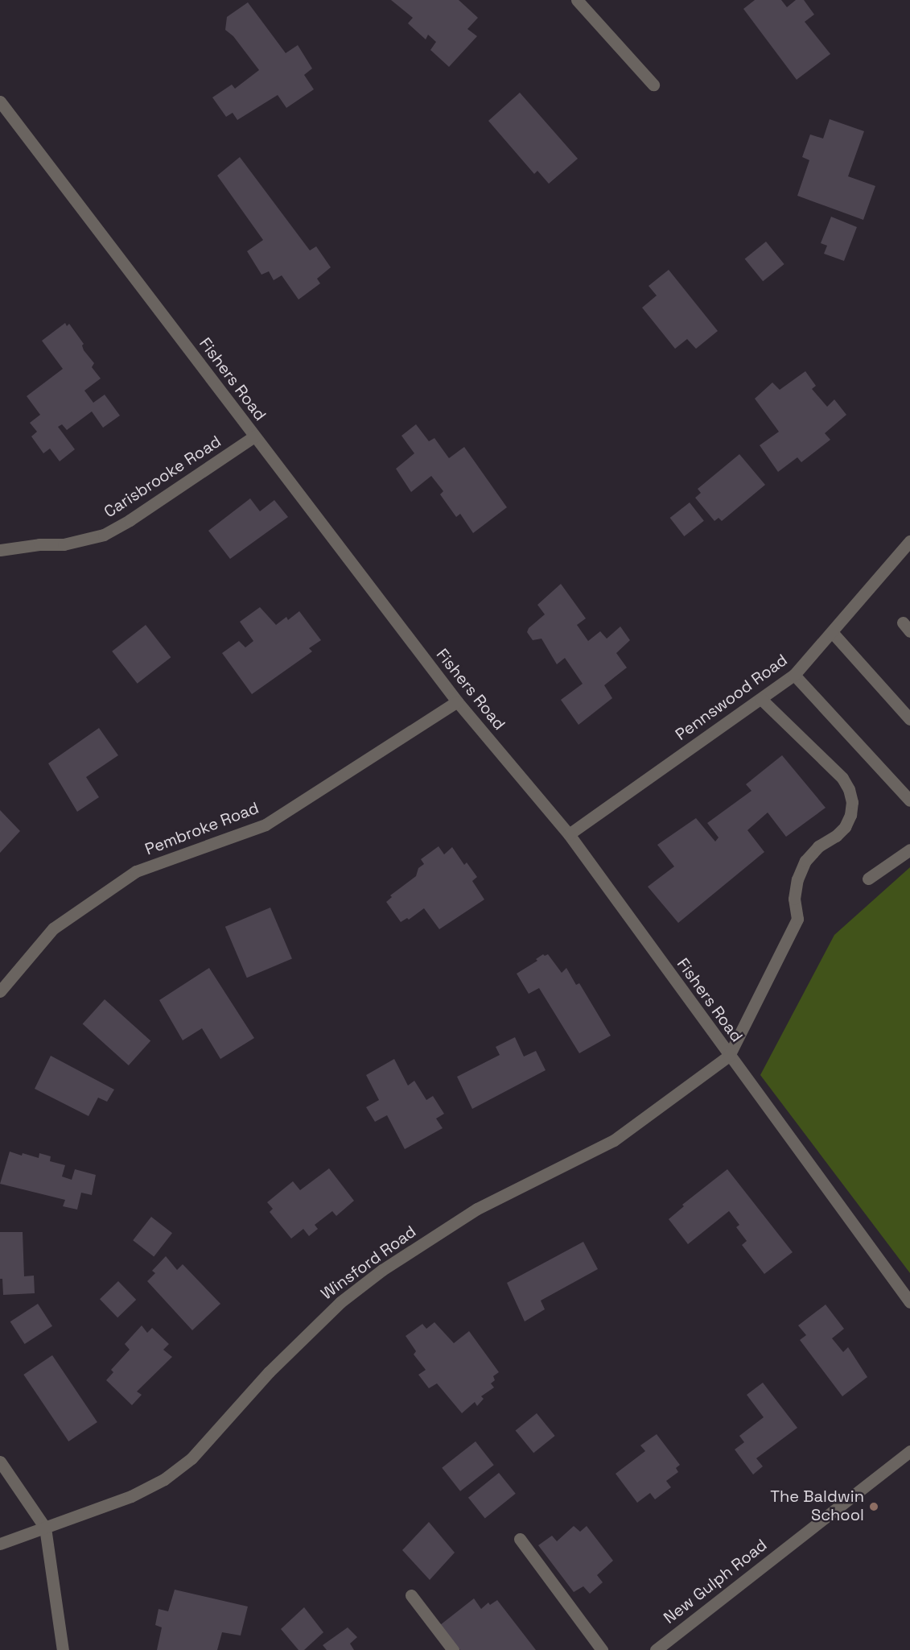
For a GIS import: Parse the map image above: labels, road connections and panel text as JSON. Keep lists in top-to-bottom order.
{
  "streets": {
    "street": [
      "Fishers Road",
      "Carisbrooke Road",
      "Pennswood Road",
      "Pembroke Road",
      "Winsford Road",
      "New Gulph Road"
    ]
  },
  "crossings": [
    ["Fishers Road", "Carisbrooke Road"],
    ["Fishers Road", "Pennswood Road"],
    ["Fishers Road", "Pembroke Road"],
    ["Fishers Road", "Winsford Road"]
  ],
  "places": ["The Baldwin School"]
}
